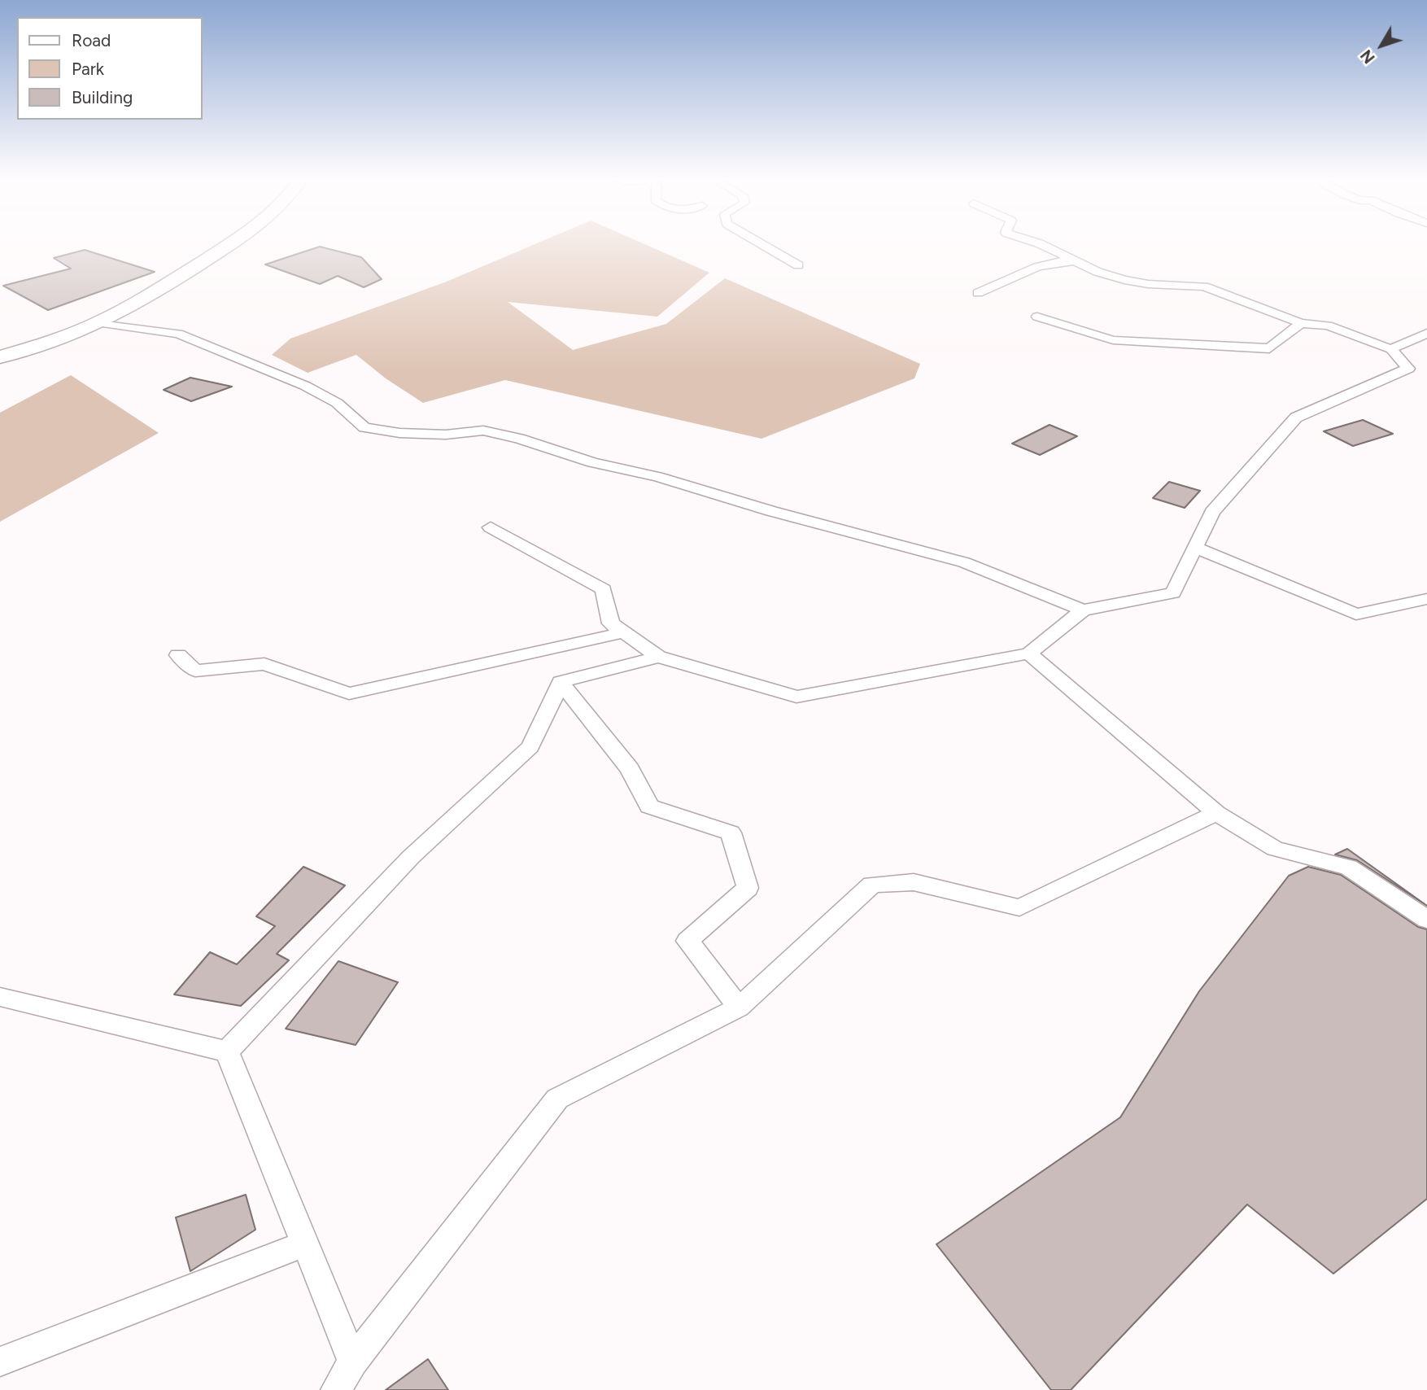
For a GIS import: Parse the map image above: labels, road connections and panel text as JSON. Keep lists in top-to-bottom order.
{
  "legend": ["Road", "Park", "Building"],
  "north": "bottom left"
}
